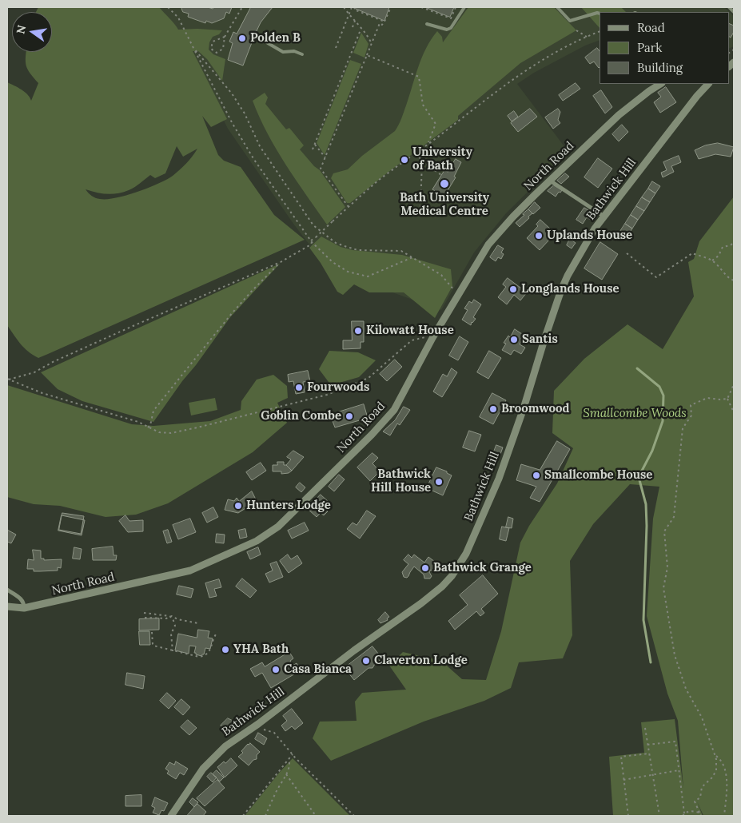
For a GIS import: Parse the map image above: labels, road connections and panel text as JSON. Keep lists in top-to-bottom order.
{
  "streets": {
    "street": ["North Road", "Bathwick Hill"]
  },
  "parks": ["Smallcombe Woods"],
  "places": [
    "Polden B",
    "University of Bath",
    "Bath University Medical Centre",
    "Uplands House",
    "Longlands House",
    "Kilowatt House",
    "Santis",
    "Fourwoods",
    "Broomwood",
    "Goblin Combe",
    "Smallcombe House",
    "Bathwick Hill House",
    "Hunters Lodge",
    "Bathwick Grange",
    "YHA Bath",
    "Claverton Lodge",
    "Casa Bianca"
  ],
  "legend": ["Road", "Park", "Building"],
  "north": "left"
}
